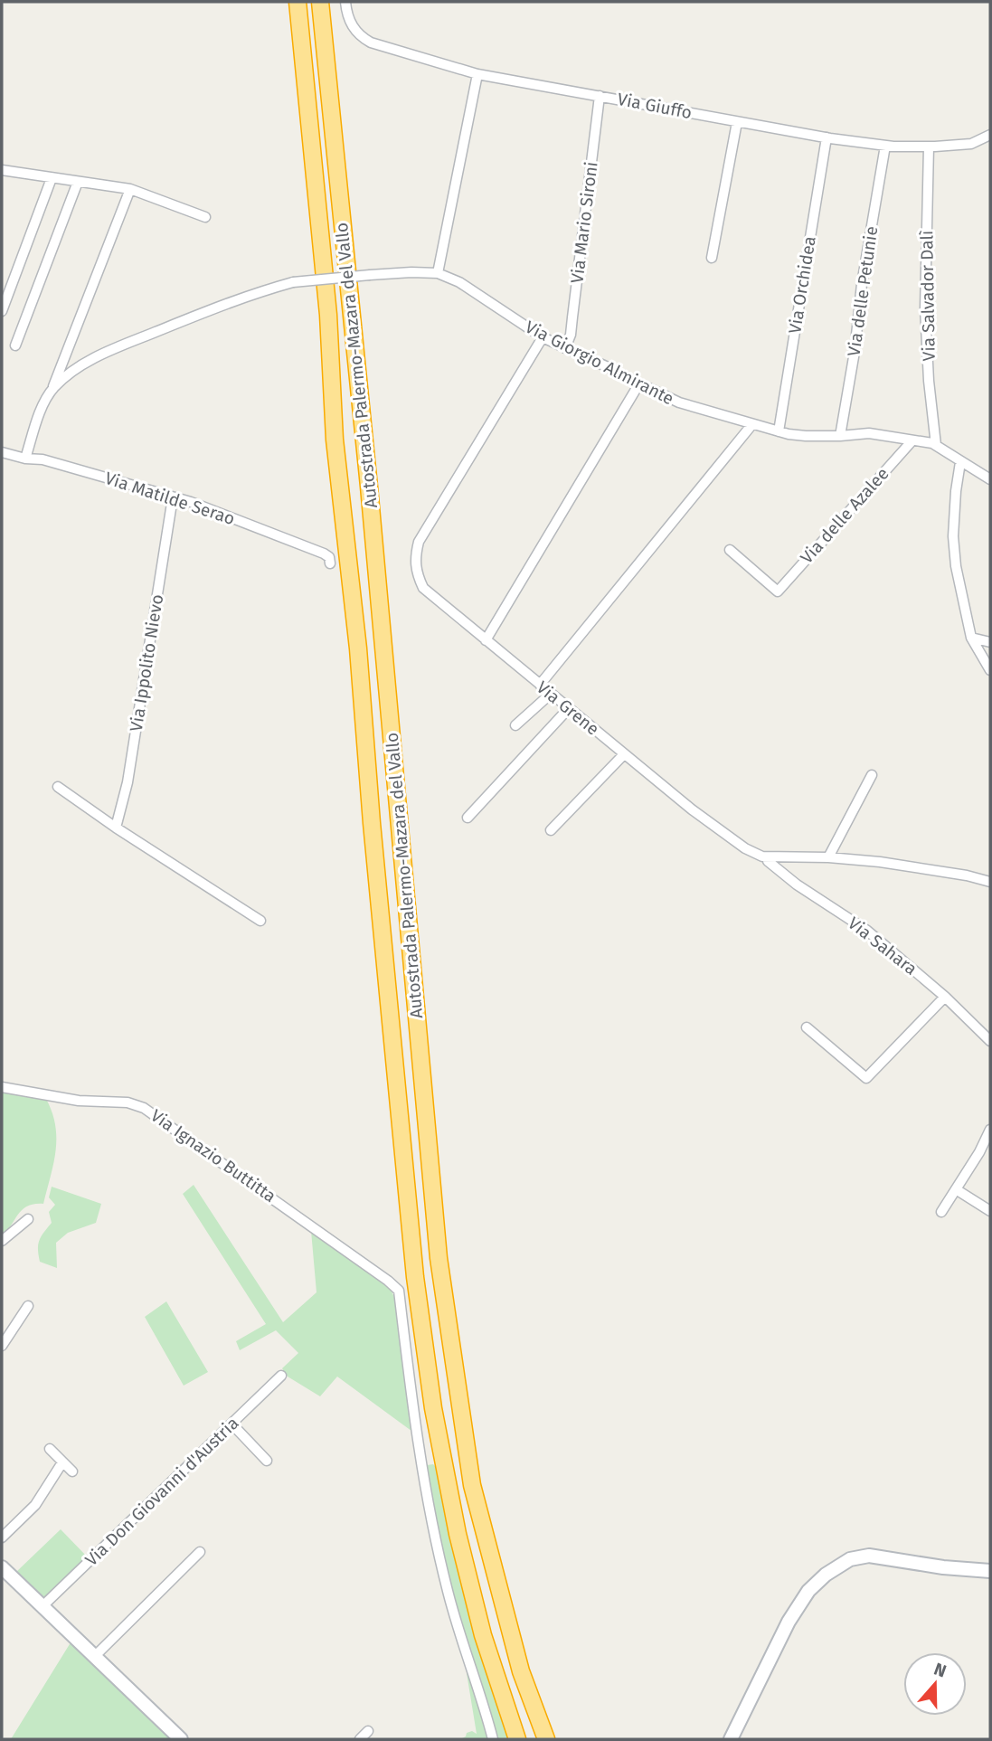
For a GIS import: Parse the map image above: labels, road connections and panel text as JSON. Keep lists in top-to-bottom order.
{
  "streets": {
    "highway": ["Autostrada Palermo-Mazara del Vallo"],
    "street": [
      "Via Giuffo",
      "Via Mario Sironi",
      "Via Orchidea",
      "Via delle Petunie",
      "Via Salvador Dalì",
      "Via Giorgio Almirante",
      "Via Matilde Serao",
      "Via delle Azalee",
      "Via Ippolito Nievo",
      "Via Grene",
      "Via Sahara",
      "Via Ignazio Buttitta",
      "Via Don Giovanni d'Austria"
    ]
  },
  "crossings": [
    ["Via Giuffo", "Via Mario Sironi"],
    ["Via Giuffo", "Via Orchidea"],
    ["Via Giuffo", "Via delle Petunie"],
    ["Via Giuffo", "Via Salvador Dalì"],
    ["Via Mario Sironi", "Via Giorgio Almirante"],
    ["Via Orchidea", "Via Giorgio Almirante"],
    ["Via delle Petunie", "Via Giorgio Almirante"],
    ["Via Salvador Dalì", "Via Giorgio Almirante"],
    ["Via Giorgio Almirante", "Via delle Azalee"],
    ["Via Giorgio Almirante", "Via Grene"],
    ["Via Matilde Serao", "Via Ippolito Nievo"]
  ],
  "north": "top"
}
